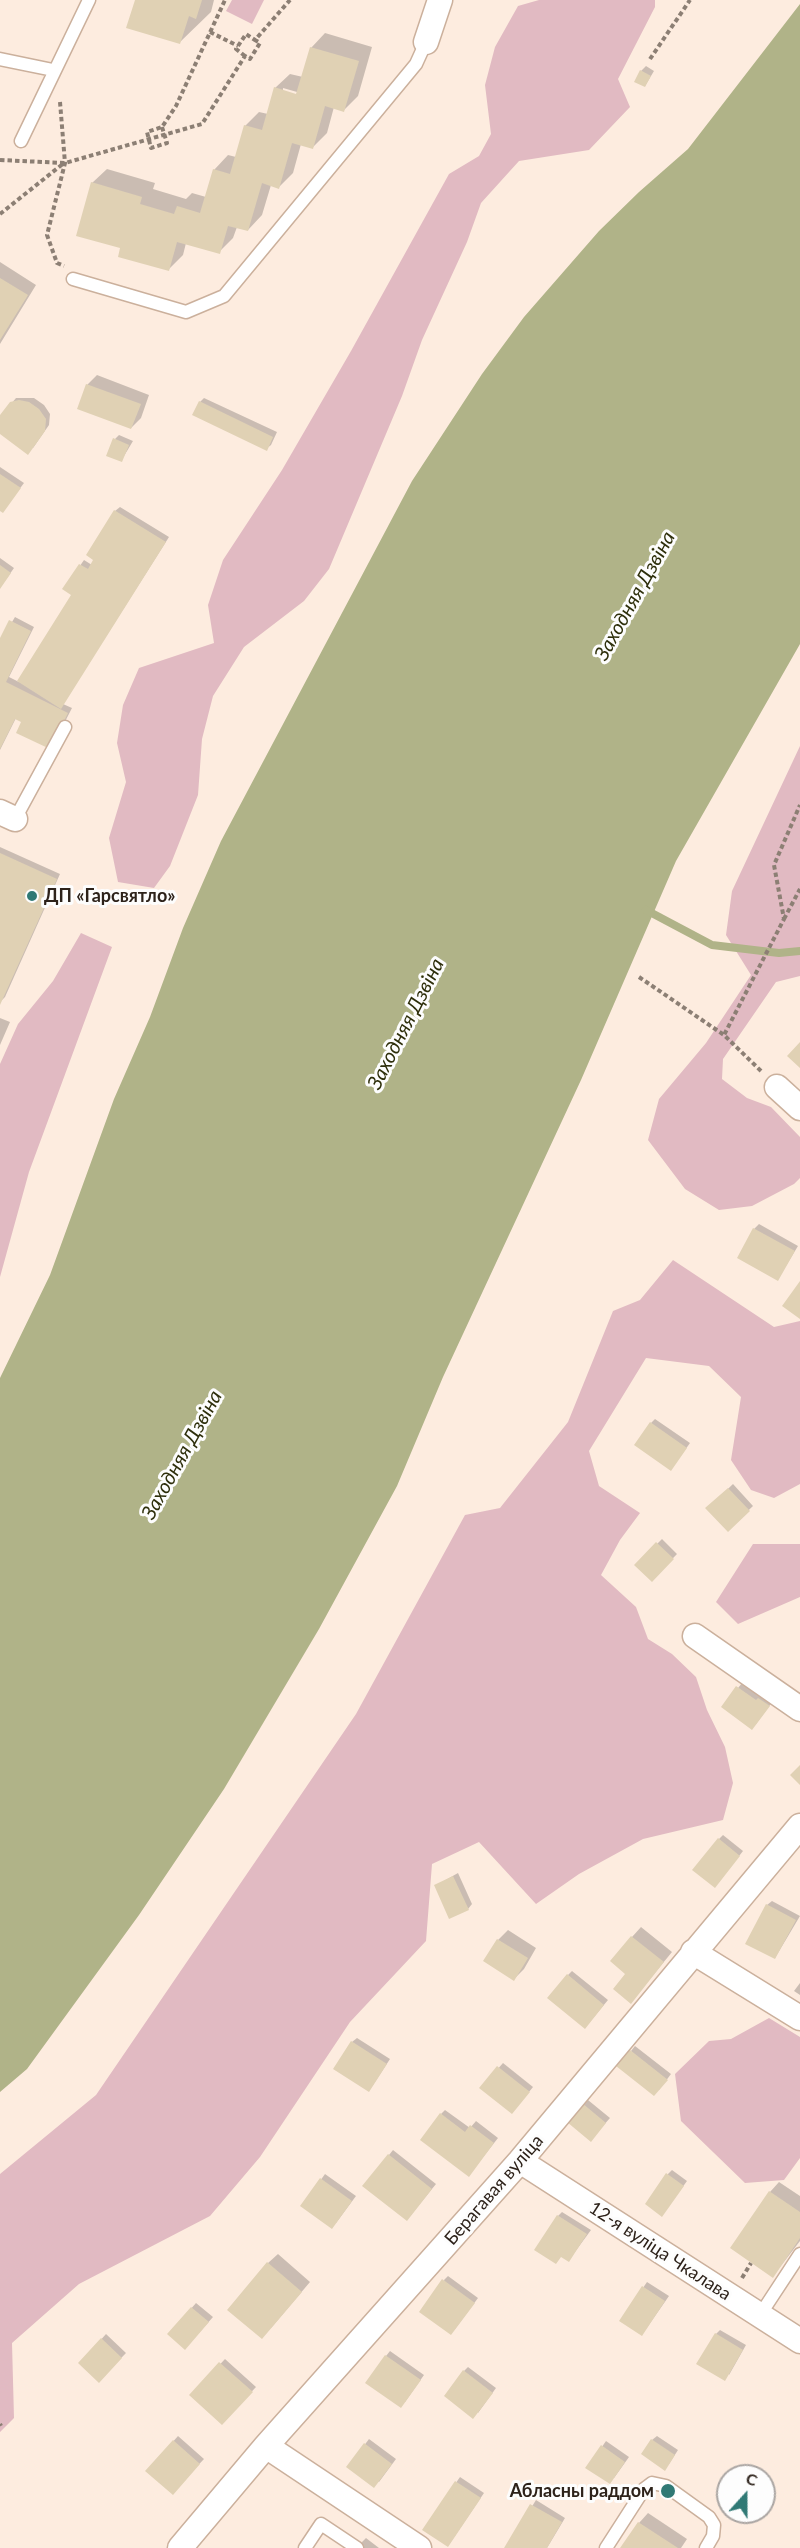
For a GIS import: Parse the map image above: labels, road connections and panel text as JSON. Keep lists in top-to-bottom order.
{
  "streets": {
    "street": ["Берагавая вуліца", "12-я вуліца Чкалава"]
  },
  "crossings": [
    ["Берагавая вуліца", "12-я вуліца Чкалава"]
  ],
  "water": ["Заходняя Дзвіна"],
  "places": ["ДП «Гарсвятло»", "Абласны раддом"],
  "north": "top"
}
